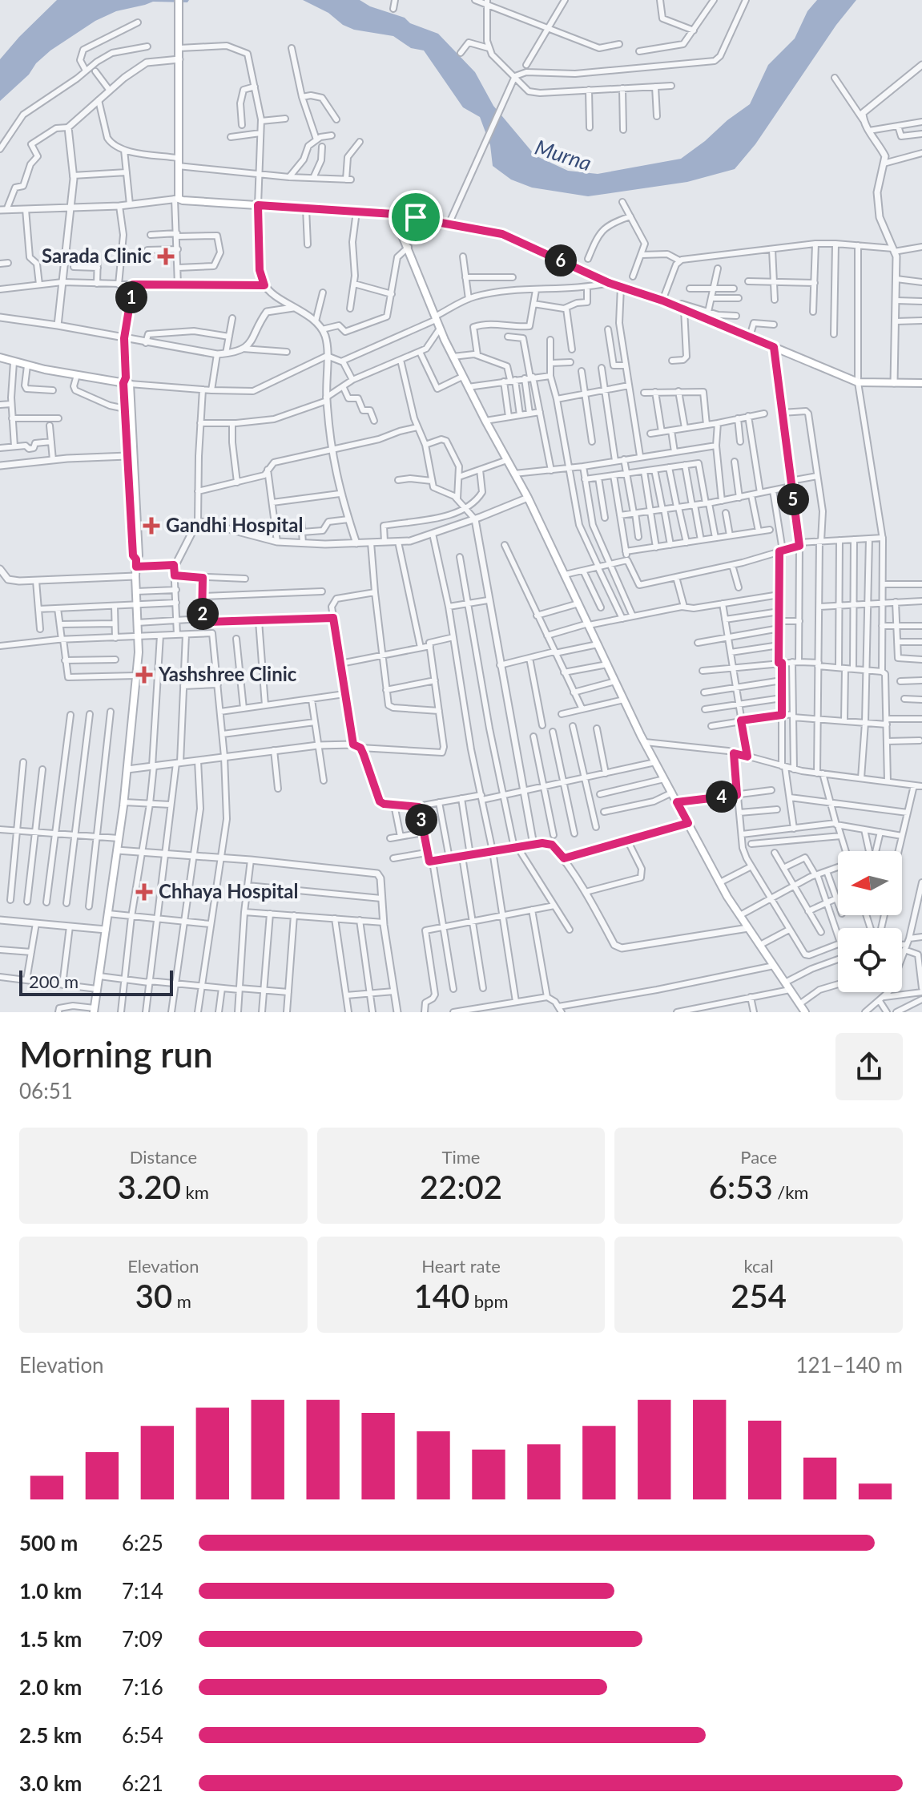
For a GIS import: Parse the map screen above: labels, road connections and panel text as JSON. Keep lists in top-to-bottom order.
{
  "water": ["Murna"],
  "places": {
    "health": [
      "Sarada Clinic",
      "Gandhi Hospital",
      "Yashshree Clinic",
      "Chhaya Hospital"
    ]
  },
  "scale_bar": "200 m",
  "north": "left",
  "page": {
    "pins": [
      "6",
      "1",
      "5",
      "2",
      "4",
      "3"
    ],
    "scale": "200 m",
    "heading": ["Morning run", "06:51"],
    "stats": [
      ["Distance", "3.20 km"],
      ["Time", "22:02"],
      ["Pace", "6:53 /km"],
      ["Elevation", "30 m"],
      ["Heart rate", "140 bpm"],
      ["kcal", "254"]
    ],
    "chart": ["Elevation", "121–140 m"],
    "list": [
      {
        "name": "500 m",
        "note": "6:25"
      },
      {
        "name": "1.0 km",
        "note": "7:14"
      },
      {
        "name": "1.5 km",
        "note": "7:09"
      },
      {
        "name": "2.0 km",
        "note": "7:16"
      },
      {
        "name": "2.5 km",
        "note": "6:54"
      },
      {
        "name": "3.0 km",
        "note": "6:21"
      }
    ]
  }
}
